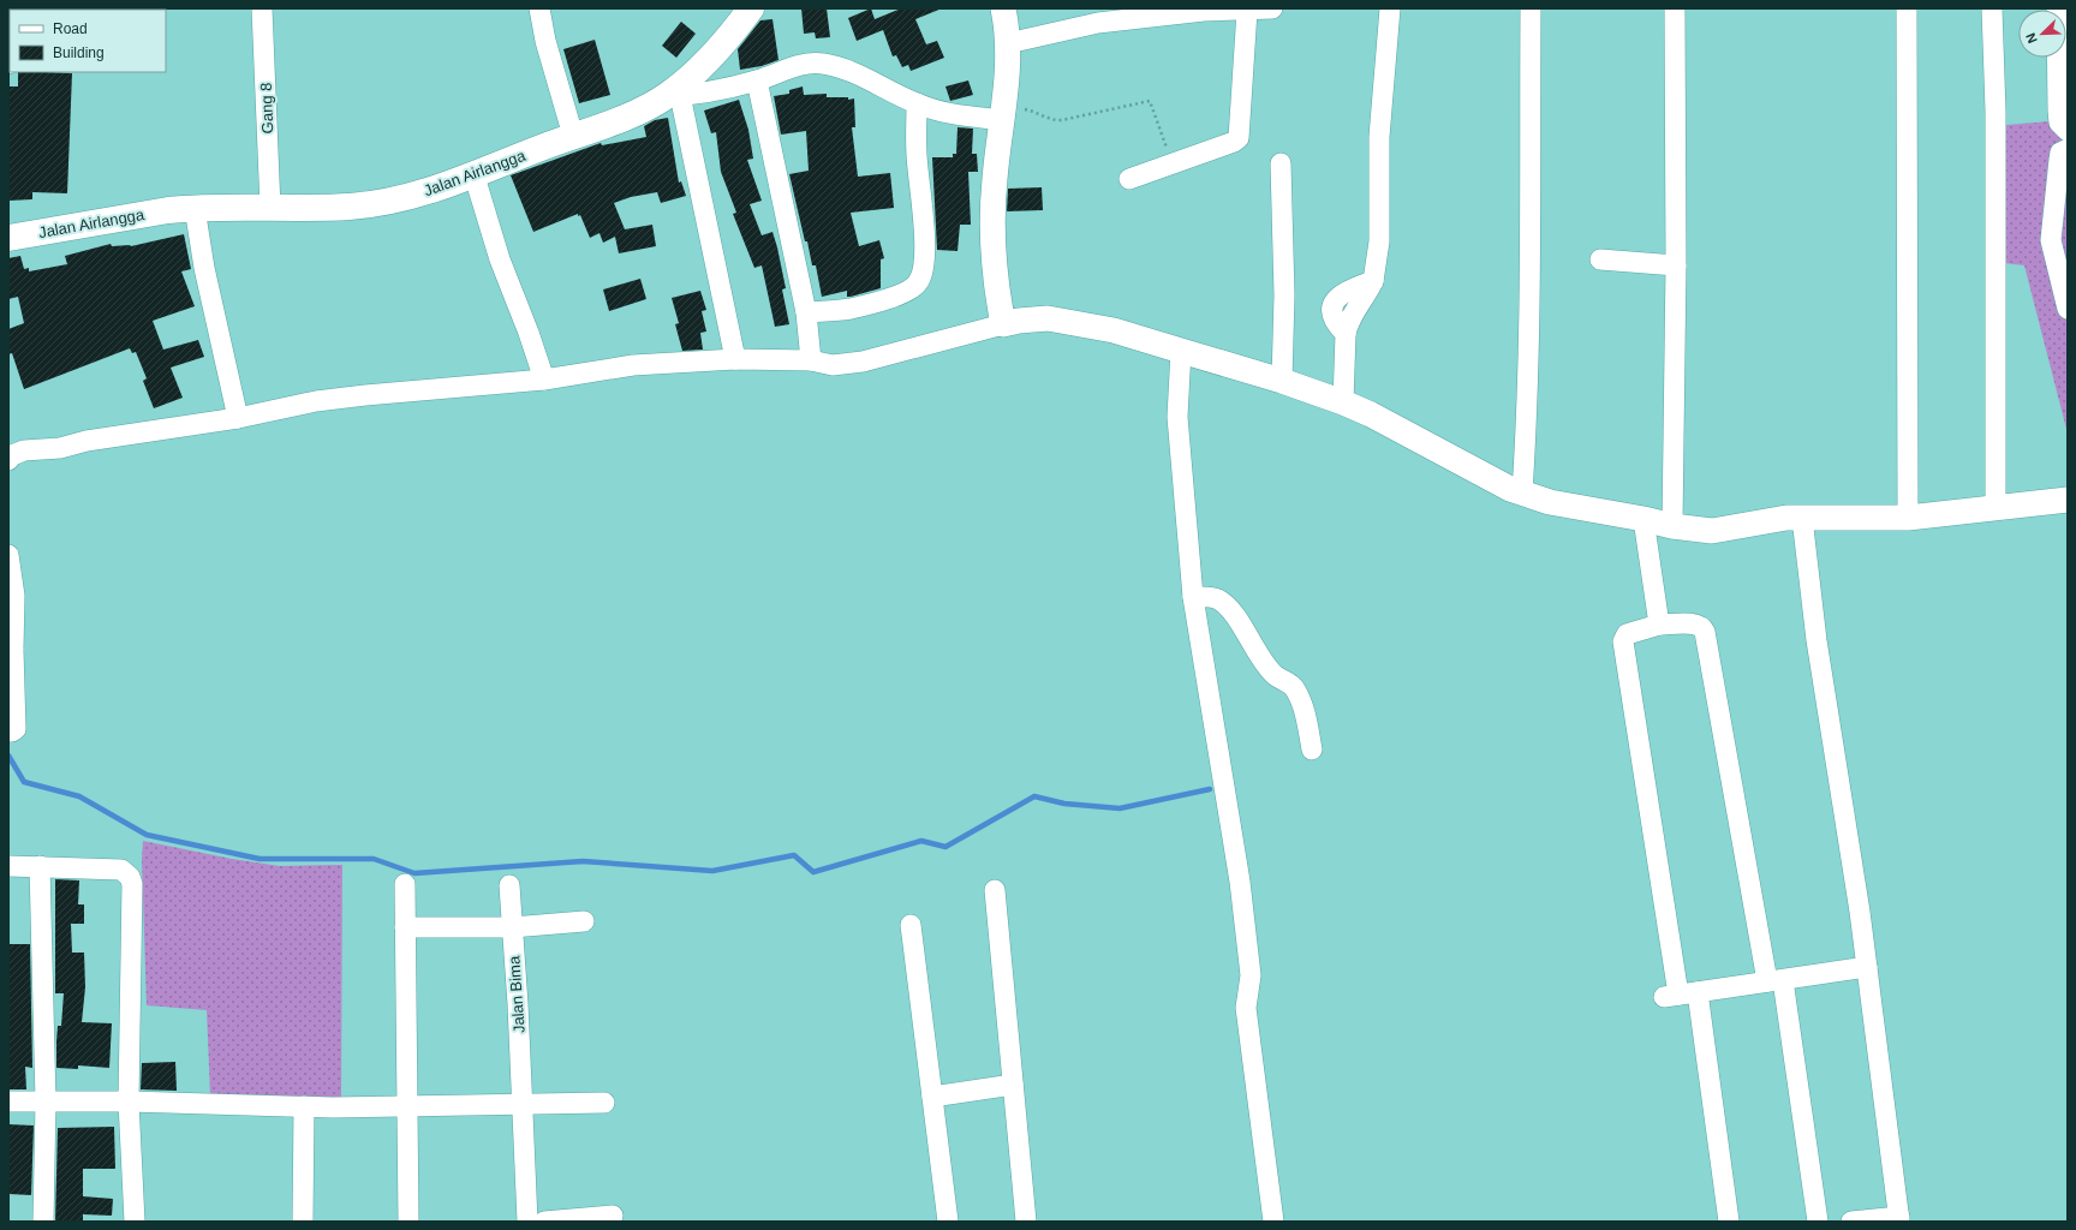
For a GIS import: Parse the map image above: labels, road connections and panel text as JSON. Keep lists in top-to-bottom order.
{
  "streets": {
    "main road": ["Jalan Airlangga"],
    "street": ["Gang 8", "Jalan Bima"]
  },
  "crossings": [
    ["Gang 8", "Jalan Airlangga"]
  ],
  "legend": ["Road", "Building"],
  "north": "bottom left"
}
